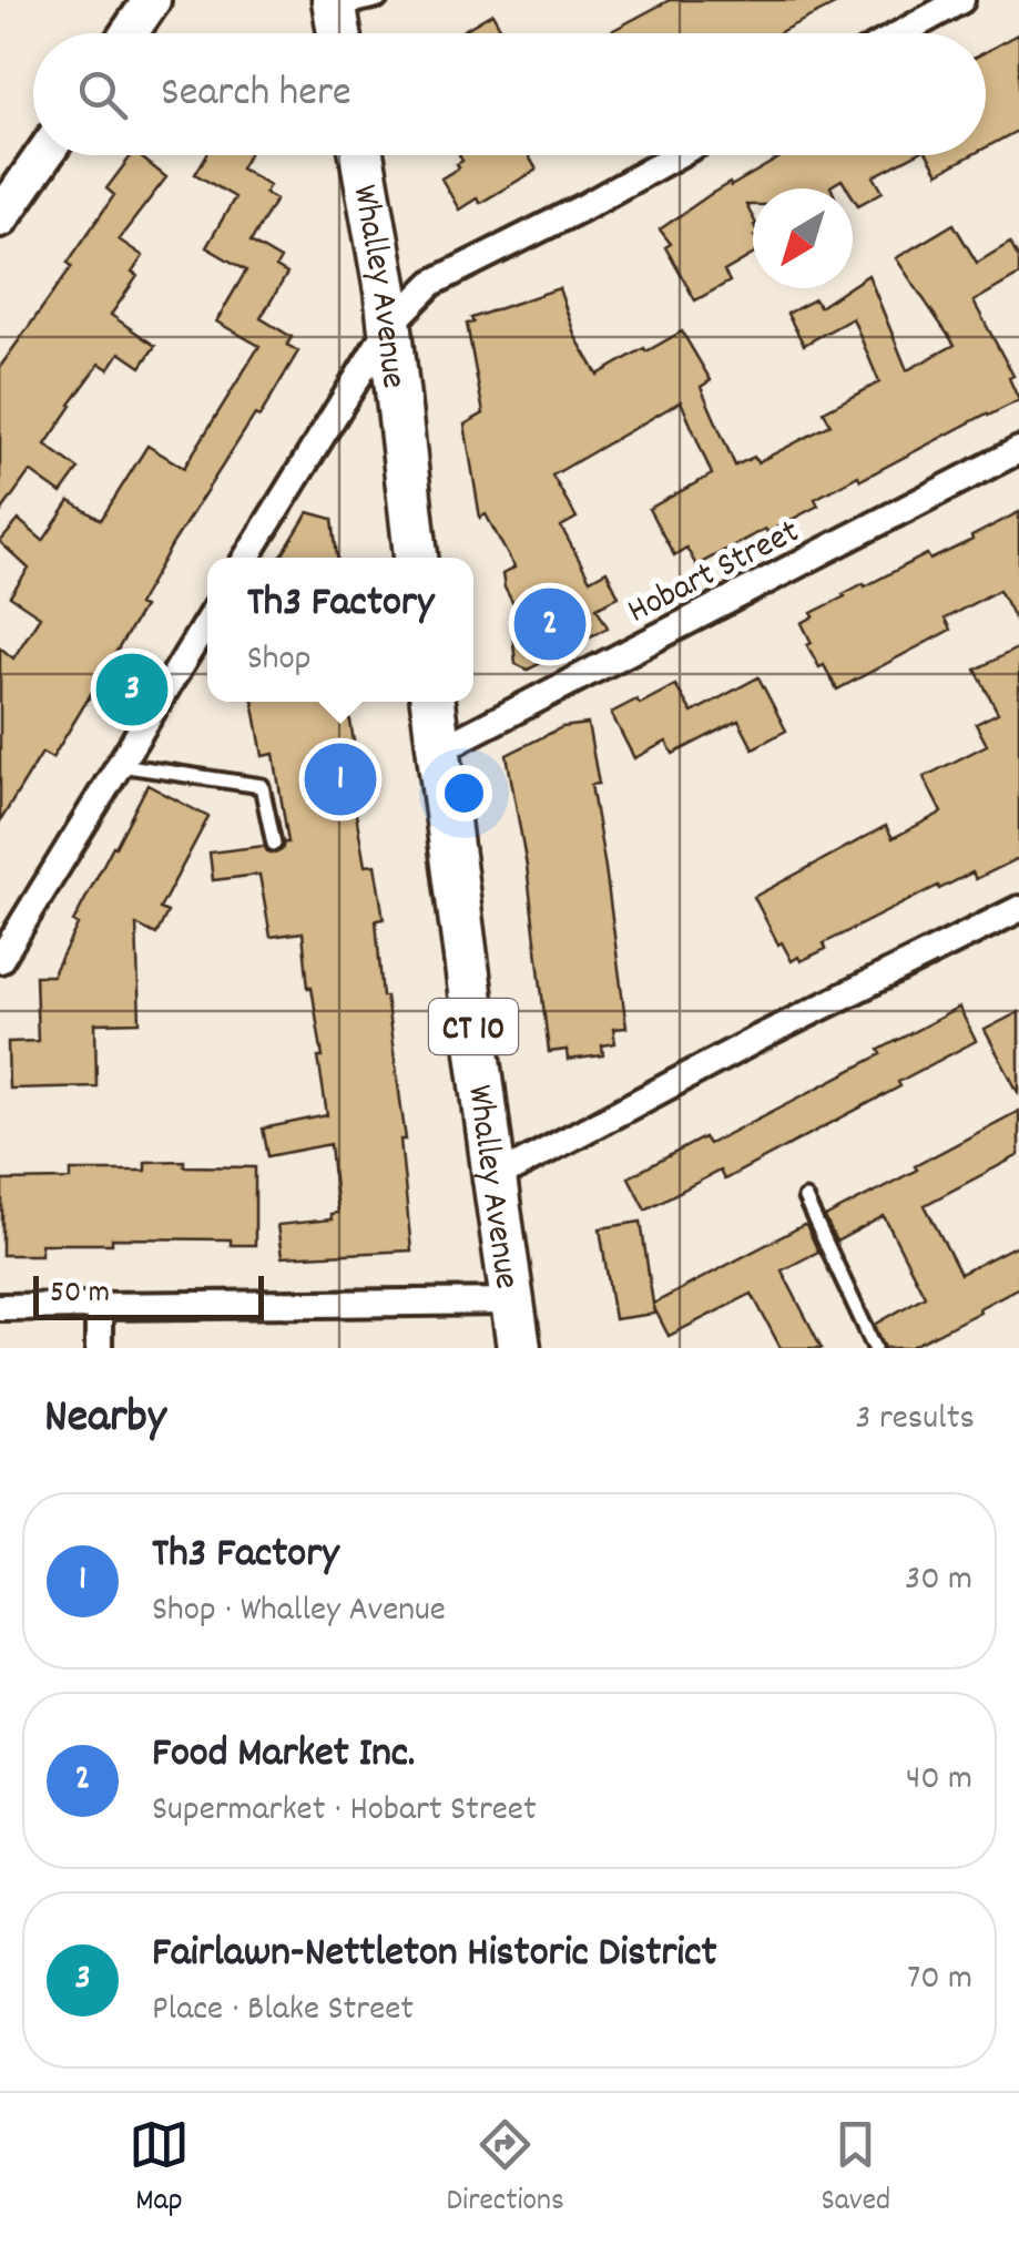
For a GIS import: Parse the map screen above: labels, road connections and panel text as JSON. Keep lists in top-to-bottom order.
{
  "streets": {
    "main road": ["Whalley Avenue", "CT 10"],
    "street": ["Hobart Street"]
  },
  "crossings": [
    ["Whalley Avenue", "Hobart Street"]
  ],
  "scale_bar": "50 m",
  "north": "bottom left",
  "page": {
    "search": "Search here",
    "popup": ["Th3 Factory", "Shop"],
    "pins": ["2", "3", "1"],
    "scale": "50 m",
    "heading": ["Nearby", "3 results"],
    "list": [
      {
        "mark": "1",
        "name": "Th3 Factory",
        "note": "Shop · Whalley Avenue",
        "value": "30 m"
      },
      {
        "mark": "2",
        "name": "Food Market Inc.",
        "note": "Supermarket · Hobart Street",
        "value": "40 m"
      },
      {
        "mark": "3",
        "name": "Fairlawn-Nettleton Historic District",
        "note": "Place · Blake Street",
        "value": "70 m"
      }
    ],
    "nav": ["Map", "Directions", "Saved"]
  }
}
